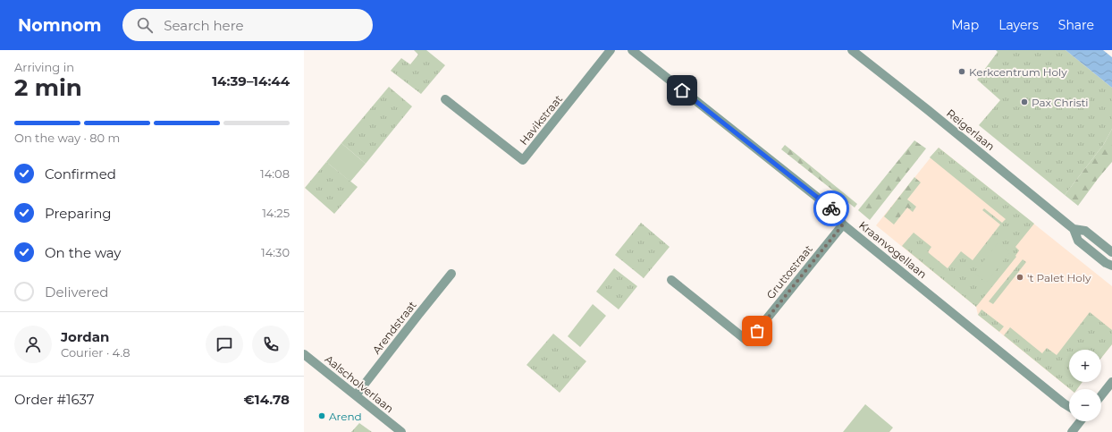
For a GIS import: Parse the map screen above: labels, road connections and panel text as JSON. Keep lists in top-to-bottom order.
{
  "streets": {
    "street": [
      "Havikstraat",
      "Reigerlaan",
      "Kraanvogellaan",
      "Gruttostraat",
      "Arendstraat",
      "Aalscholverlaan"
    ]
  },
  "crossings": [
    ["Kraanvogellaan", "Gruttostraat"],
    ["Arendstraat", "Aalscholverlaan"]
  ],
  "places": [
    "Kerkcentrum Holy",
    "Pax Christi",
    "'t Palet Holy",
    "Arend"
  ],
  "page": {
    "header": "Nomnom",
    "search": "Search here",
    "nav": ["Map", "Layers", "Share"],
    "heading": ["2 min", "Arriving in", "14:39–14:44"],
    "panel": [
      "Jordan",
      "Courier · 4.8",
      "Order #1637",
      "€14.78"
    ],
    "bar": "On the way · 80 m",
    "list": [
      ["Confirmed", "14:08"],
      ["Preparing", "14:25"],
      ["On the way", "14:30"],
      "Delivered"
    ],
    "map_buttons": ["+", "−"]
  }
}
